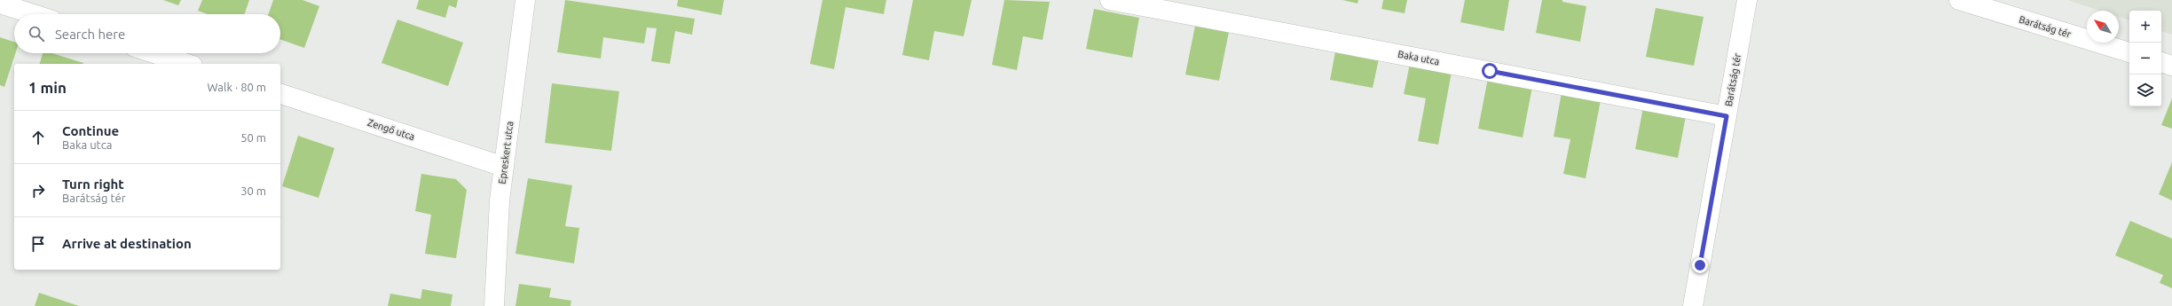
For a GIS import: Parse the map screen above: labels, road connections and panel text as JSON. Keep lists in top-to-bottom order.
{
  "streets": {
    "street": [
      "Barátság tér",
      "Baka utca",
      "Zengő utca",
      "Epreskert utca"
    ]
  },
  "crossings": [
    ["Barátság tér", "Baka utca"],
    ["Zengő utca", "Epreskert utca"]
  ],
  "north": "top left",
  "page": {
    "map_buttons": ["+", "−"],
    "search": "Search here",
    "heading": ["1 min", "Walk · 80 m"],
    "list": [
      ["Continue", "Baka utca", "50 m"],
      ["Turn right", "Barátság tér", "30 m"],
      "Arrive at destination"
    ]
  }
}
